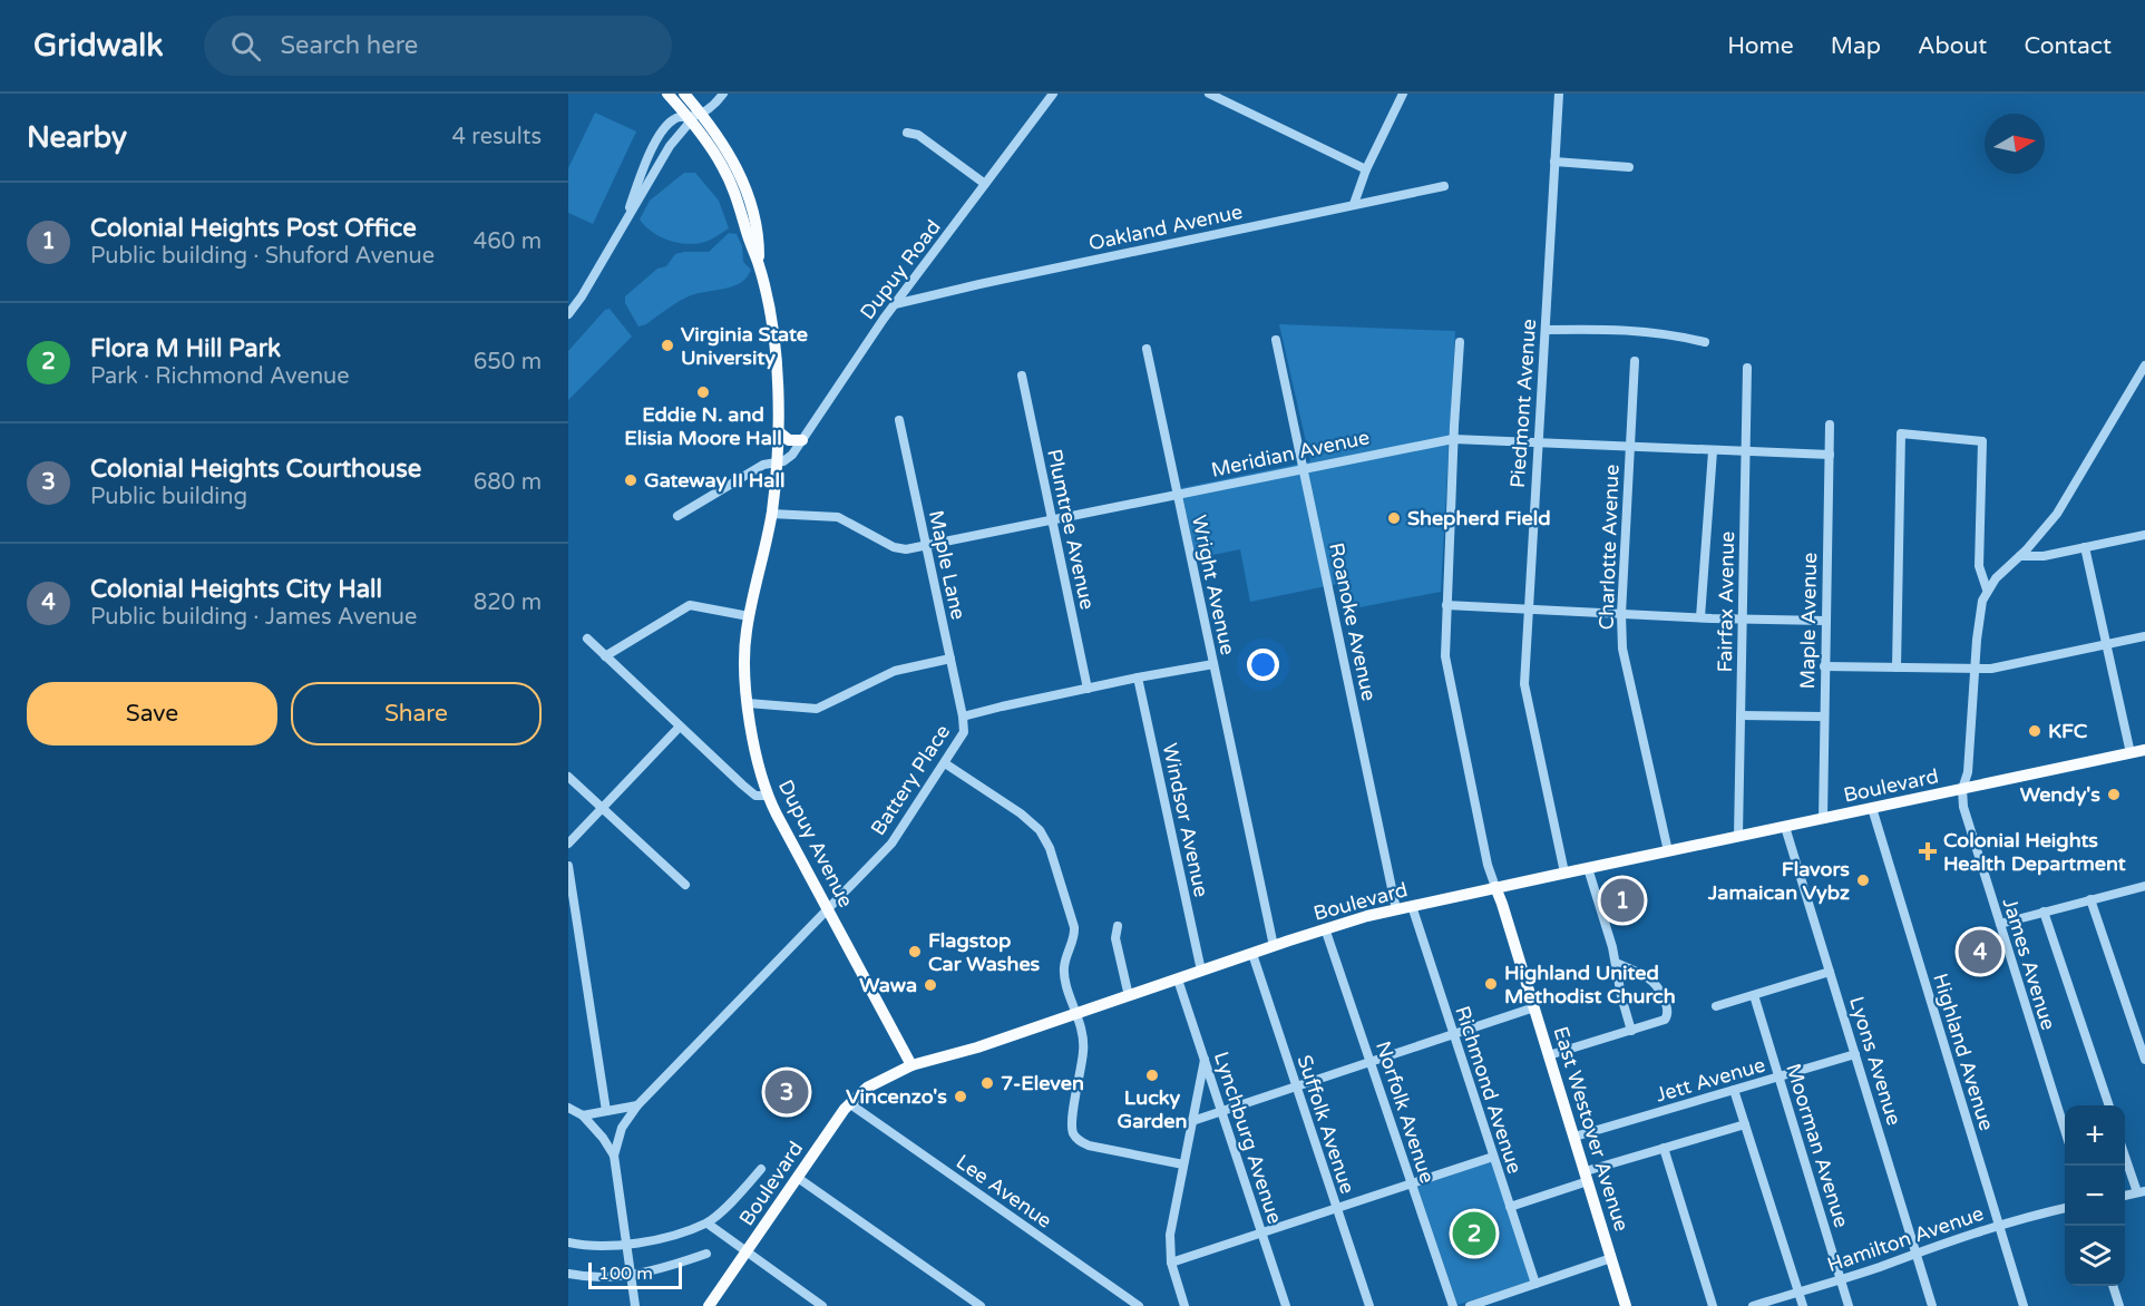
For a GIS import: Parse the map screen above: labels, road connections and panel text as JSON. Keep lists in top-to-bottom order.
{
  "streets": {
    "main road": ["Boulevard", "Dupuy Avenue", "East Westover Avenue"],
    "street": [
      "Oakland Avenue",
      "Dupuy Road",
      "Piedmont Avenue",
      "Meridian Avenue",
      "Plumtree Avenue",
      "Charlotte Avenue",
      "Maple Lane",
      "Wright Avenue",
      "Fairfax Avenue",
      "Maple Avenue",
      "Roanoke Avenue",
      "Battery Place",
      "Windsor Avenue",
      "James Avenue",
      "Highland Avenue",
      "Lyons Avenue",
      "Jett Avenue",
      "Richmond Avenue",
      "Norfolk Avenue",
      "Suffolk Avenue",
      "Lynchburg Avenue",
      "Moorman Avenue",
      "Lee Avenue",
      "Hamilton Avenue"
    ]
  },
  "crossings": [
    ["Oakland Avenue", "Dupuy Road"],
    ["Dupuy Road", "Dupuy Avenue"],
    ["Piedmont Avenue", "Meridian Avenue"],
    ["Piedmont Avenue", "Boulevard"],
    ["Meridian Avenue", "Plumtree Avenue"],
    ["Meridian Avenue", "Charlotte Avenue"],
    ["Meridian Avenue", "Maple Lane"],
    ["Meridian Avenue", "Wright Avenue"],
    ["Meridian Avenue", "Fairfax Avenue"],
    ["Meridian Avenue", "Maple Avenue"],
    ["Meridian Avenue", "Roanoke Avenue"],
    ["Meridian Avenue", "Dupuy Avenue"],
    ["Plumtree Avenue", "Battery Place"],
    ["Charlotte Avenue", "Boulevard"],
    ["Maple Lane", "Battery Place"],
    ["Wright Avenue", "Battery Place"],
    ["Wright Avenue", "Boulevard"],
    ["Fairfax Avenue", "Boulevard"],
    ["Maple Avenue", "Boulevard"],
    ["Roanoke Avenue", "Boulevard"],
    ["Battery Place", "Windsor Avenue"],
    ["Battery Place", "Dupuy Avenue"],
    ["Boulevard", "Windsor Avenue"],
    ["Boulevard", "Dupuy Avenue"],
    ["Boulevard", "James Avenue"],
    ["Boulevard", "Highland Avenue"],
    ["Boulevard", "Lyons Avenue"],
    ["Boulevard", "Richmond Avenue"],
    ["Boulevard", "Norfolk Avenue"],
    ["Boulevard", "Suffolk Avenue"],
    ["Boulevard", "East Westover Avenue"],
    ["Boulevard", "Lynchburg Avenue"],
    ["Boulevard", "Lee Avenue"],
    ["Highland Avenue", "Hamilton Avenue"],
    ["Lyons Avenue", "Jett Avenue"],
    ["Lyons Avenue", "Hamilton Avenue"],
    ["Jett Avenue", "East Westover Avenue"],
    ["Jett Avenue", "Moorman Avenue"],
    ["Moorman Avenue", "Hamilton Avenue"]
  ],
  "places": {
    "other": [
      "Virginia State University",
      "Eddie N. and Elisia Moore Hall",
      "Gateway II Hall",
      "Shepherd Field",
      "KFC",
      "Wendy's",
      "Flavors Jamaican Vybz",
      "Flagstop Car Washes",
      "Highland United Methodist Church",
      "Wawa",
      "Lucky Garden",
      "7-Eleven",
      "Vincenzo's"
    ],
    "health": ["Colonial Heights Health Department"]
  },
  "scale_bar": "100 m",
  "north": "right",
  "page": {
    "header": "Gridwalk",
    "search": "Search here",
    "nav": [
      "Home",
      "Map",
      "About",
      "Contact"
    ],
    "heading": ["Nearby", "4 results"],
    "list": [
      {
        "mark": "1",
        "name": "Colonial Heights Post Office",
        "note": "Public building · Shuford Avenue",
        "value": "460 m"
      },
      {
        "mark": "2",
        "name": "Flora M Hill Park",
        "note": "Park · Richmond Avenue",
        "value": "650 m"
      },
      {
        "mark": "3",
        "name": "Colonial Heights Courthouse",
        "note": "Public building",
        "value": "680 m"
      },
      {
        "mark": "4",
        "name": "Colonial Heights City Hall",
        "note": "Public building · James Avenue",
        "value": "820 m"
      }
    ],
    "buttons": ["Save", "Share"],
    "pins": [
      "1",
      "4",
      "3",
      "2"
    ],
    "map_buttons": ["+", "−"],
    "scale": "100 m"
  }
}
